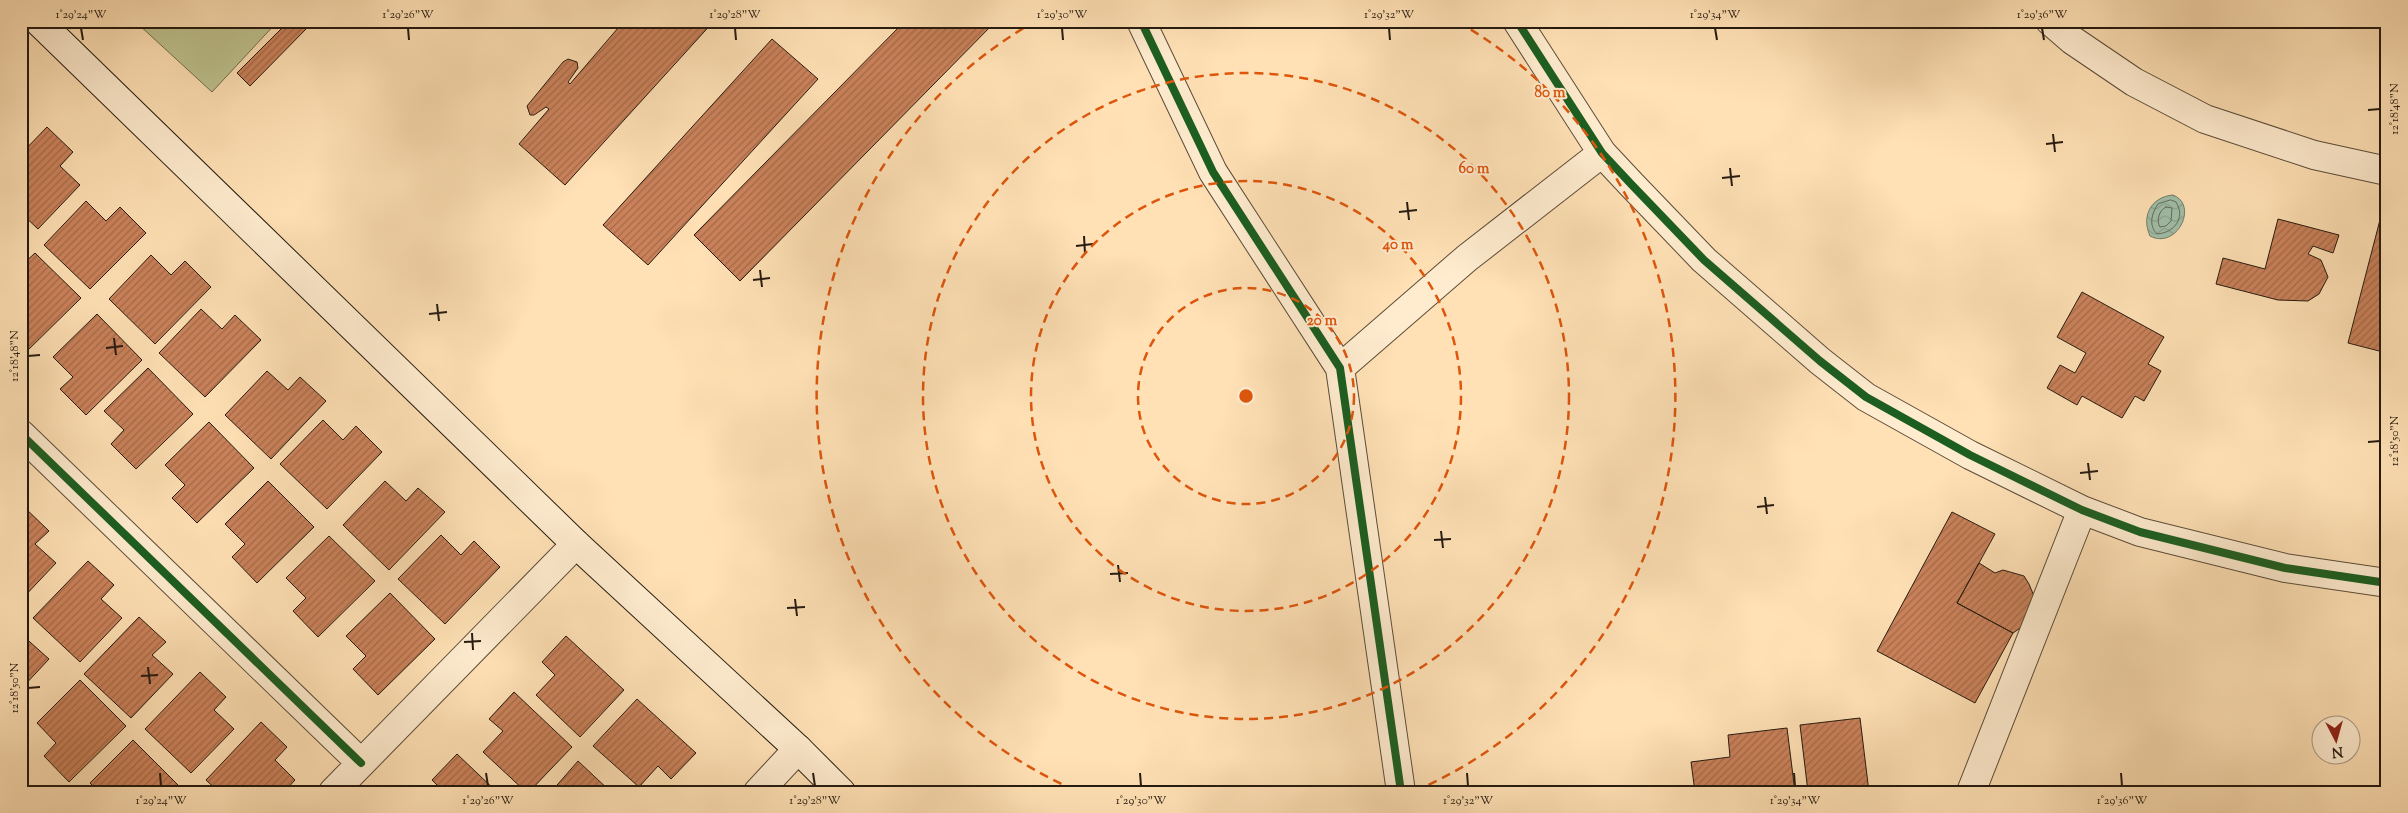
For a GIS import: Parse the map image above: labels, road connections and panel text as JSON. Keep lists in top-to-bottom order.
{
  "north": "bottom",
  "coordinates": [
    "1°29'24\"W",
    "1°29'26\"W",
    "1°29'28\"W",
    "1°29'30\"W",
    "1°29'32\"W",
    "1°29'34\"W",
    "1°29'36\"W",
    "12°18'48\"N",
    "12°18'50\"N"
  ],
  "rings": [
    "80 m",
    "60 m",
    "40 m",
    "20 m"
  ]
}
